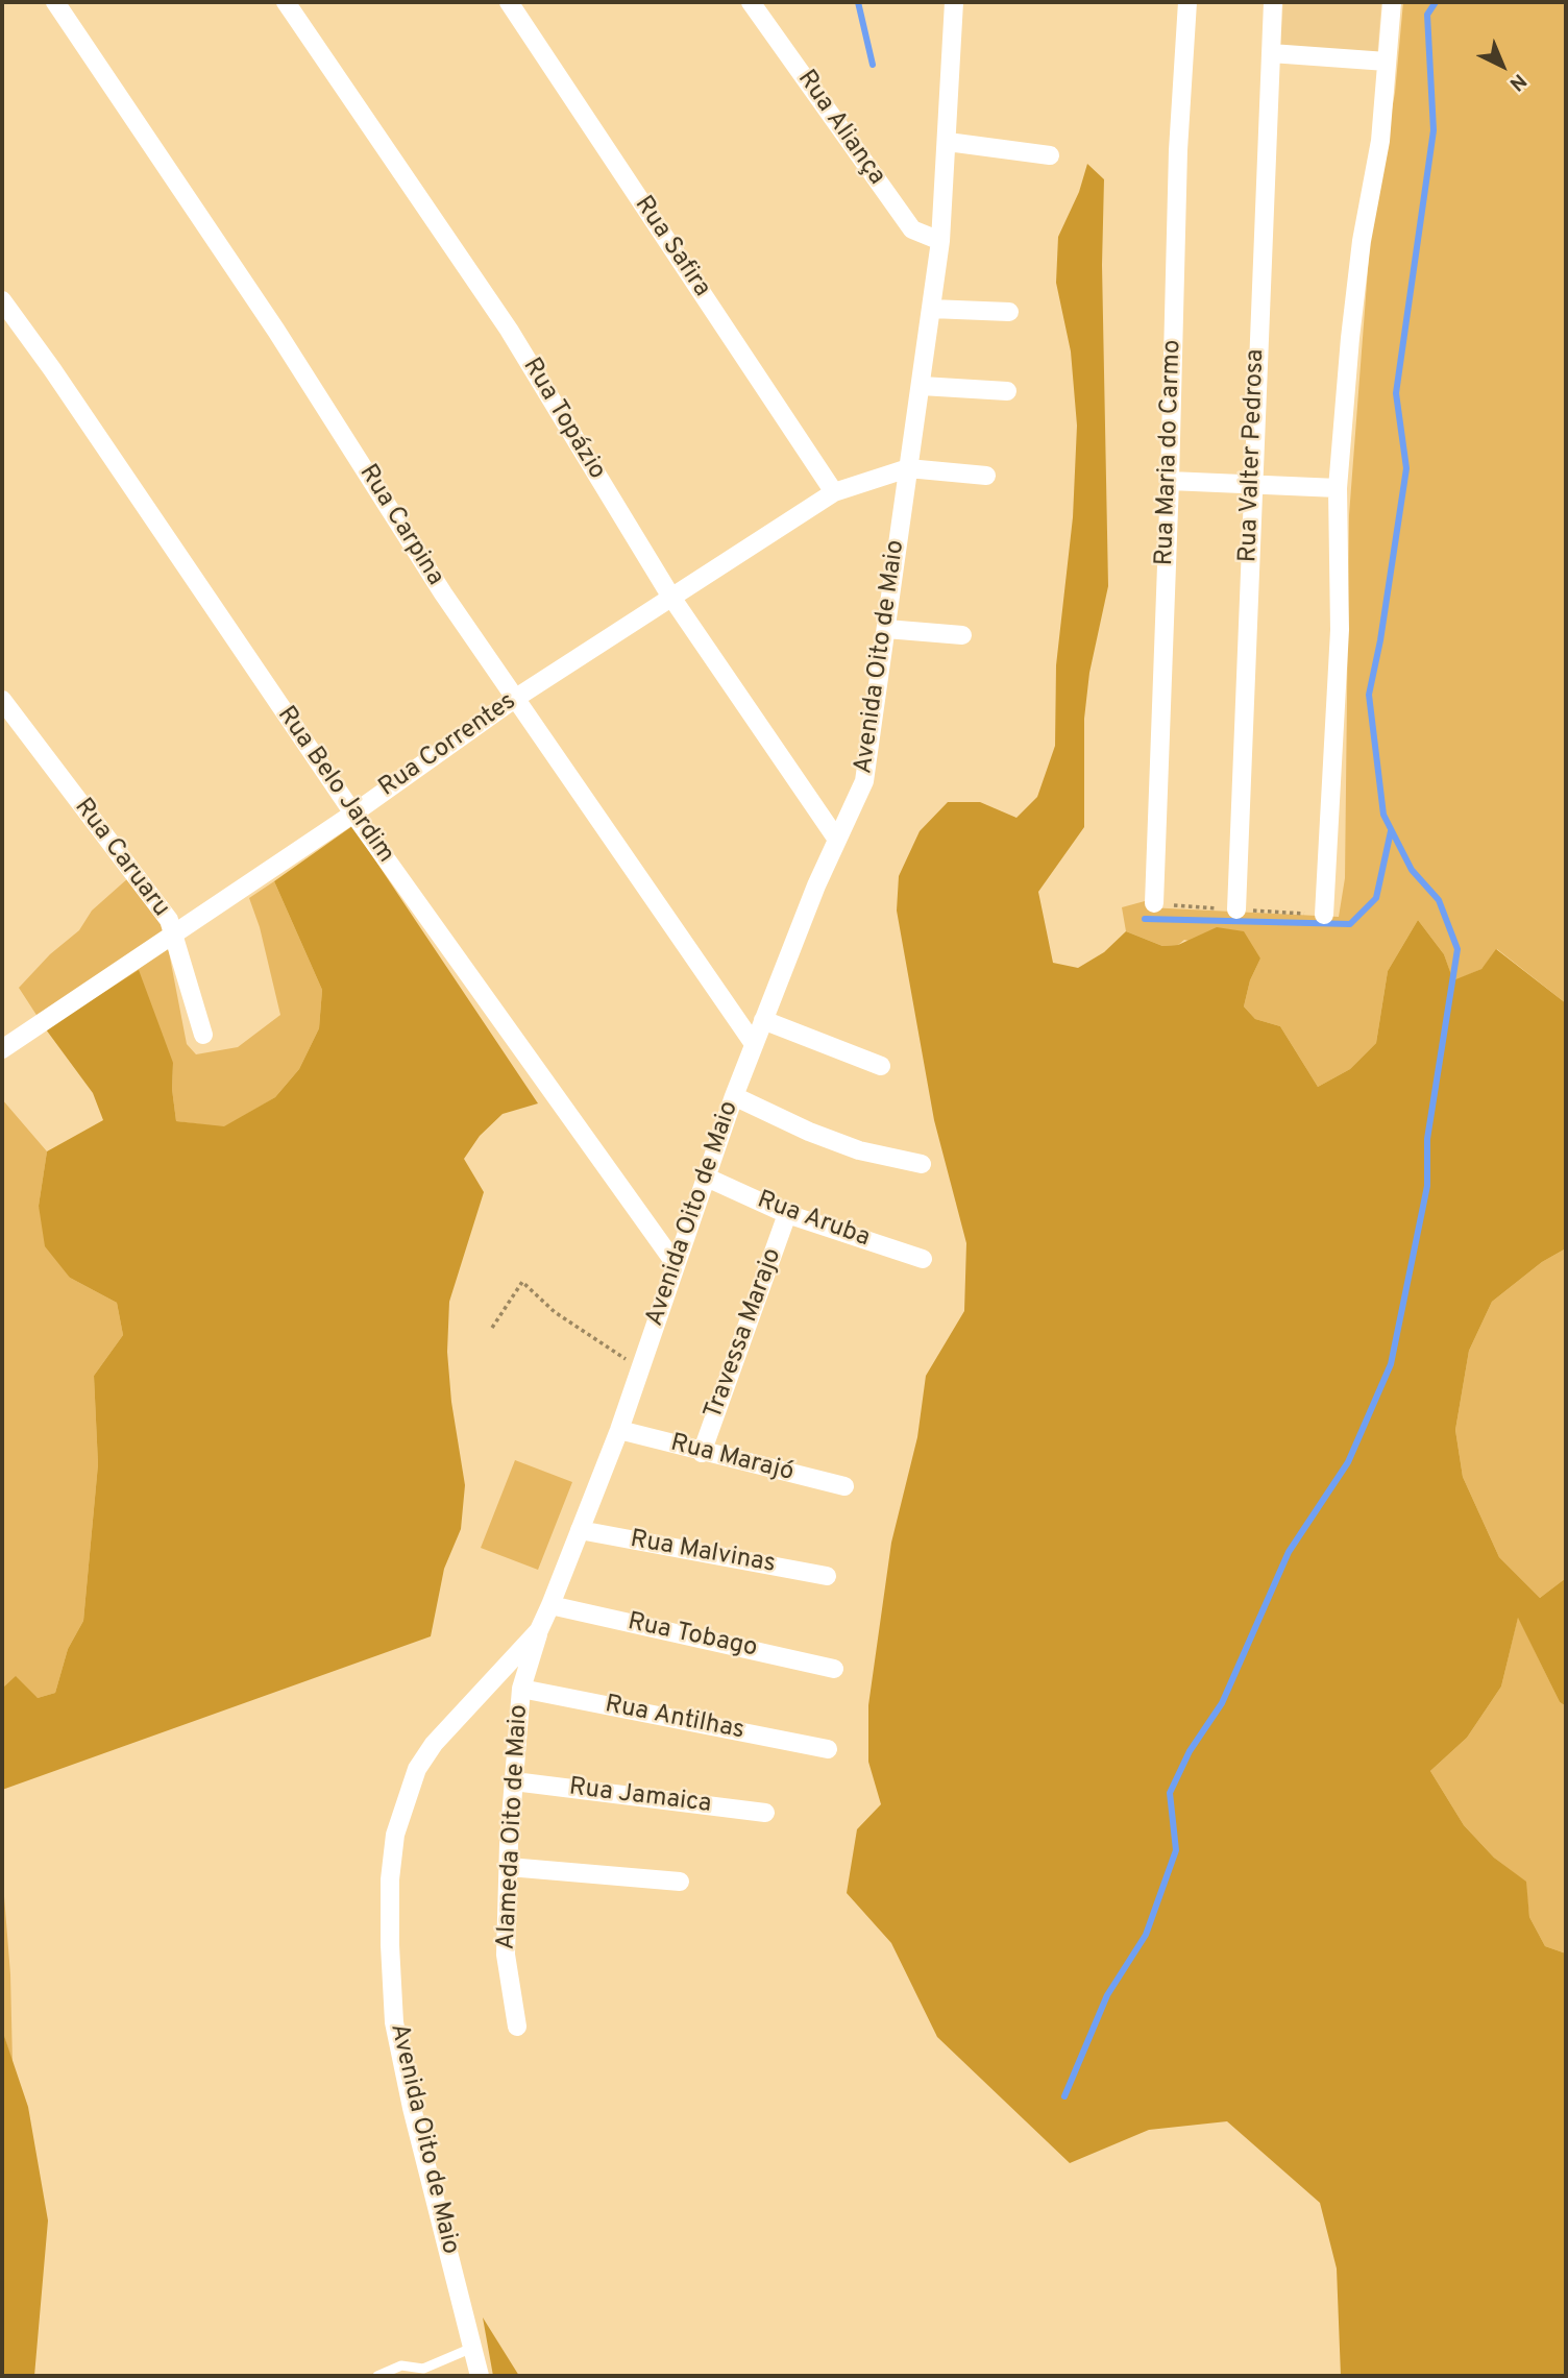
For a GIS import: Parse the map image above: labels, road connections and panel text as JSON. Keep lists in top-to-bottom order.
{
  "streets": {
    "street": [
      "Rua Aliança",
      "Rua Safira",
      "Rua Topázio",
      "Rua Maria do Carmo",
      "Rua Valter Pedrosa",
      "Rua Carpina",
      "Avenida Oito de Maio",
      "Rua Correntes",
      "Rua Belo Jardim",
      "Rua Caruaru",
      "Rua Aruba",
      "Travessa Marajo",
      "Rua Marajó",
      "Rua Malvinas",
      "Rua Tobago",
      "Rua Antilhas",
      "Rua Jamaica",
      "Alameda Oito de Maio"
    ]
  },
  "crossings": [
    ["Rua Aliança", "Avenida Oito de Maio"],
    ["Rua Safira", "Rua Correntes"],
    ["Rua Topázio", "Avenida Oito de Maio"],
    ["Rua Topázio", "Rua Correntes"],
    ["Rua Carpina", "Avenida Oito de Maio"],
    ["Rua Carpina", "Rua Correntes"],
    ["Avenida Oito de Maio", "Rua Correntes"],
    ["Avenida Oito de Maio", "Rua Belo Jardim"],
    ["Avenida Oito de Maio", "Rua Aruba"],
    ["Avenida Oito de Maio", "Rua Marajó"],
    ["Avenida Oito de Maio", "Rua Malvinas"],
    ["Avenida Oito de Maio", "Rua Tobago"],
    ["Avenida Oito de Maio", "Alameda Oito de Maio"],
    ["Rua Correntes", "Rua Belo Jardim"],
    ["Rua Correntes", "Rua Caruaru"],
    ["Rua Aruba", "Travessa Marajo"],
    ["Travessa Marajo", "Rua Marajó"],
    ["Rua Antilhas", "Alameda Oito de Maio"],
    ["Rua Jamaica", "Alameda Oito de Maio"]
  ],
  "north": "bottom right"
}
